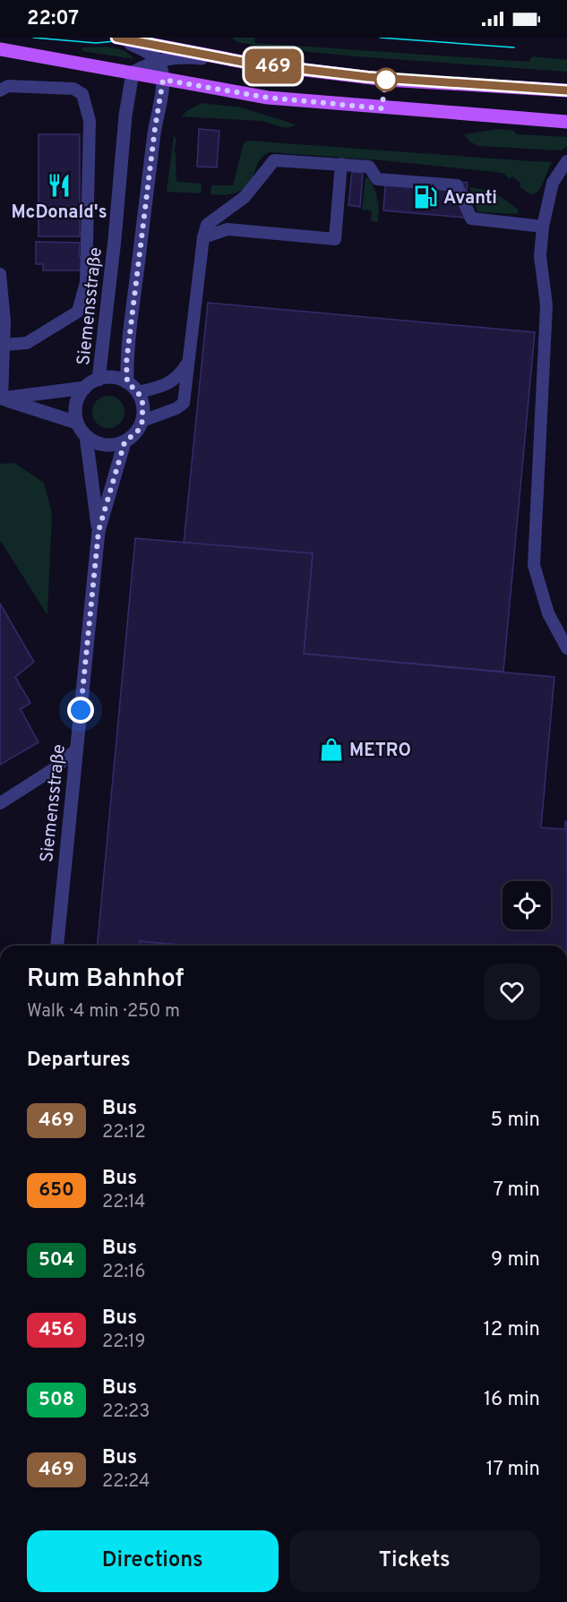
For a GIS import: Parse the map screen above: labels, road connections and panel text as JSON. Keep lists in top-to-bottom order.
{
  "streets": {
    "street": ["Siemensstraße"]
  },
  "places": {
    "restaurant": ["McDonald's"],
    "fuel station": ["Avanti"],
    "shop": ["METRO"]
  },
  "lines": ["bus line 469"],
  "page": {
    "status": "22:07",
    "on_map": "469",
    "heading": [
      ["Rum Bahnhof", "Walk · 4 min · 250 m"],
      "Departures"
    ],
    "list": [
      {
        "mark": "469",
        "name": "Bus",
        "note": "22:12",
        "value": "5 min"
      },
      {
        "mark": "650",
        "name": "Bus",
        "note": "22:14",
        "value": "7 min"
      },
      {
        "mark": "504",
        "name": "Bus",
        "note": "22:16",
        "value": "9 min"
      },
      {
        "mark": "456",
        "name": "Bus",
        "note": "22:19",
        "value": "12 min"
      },
      {
        "mark": "508",
        "name": "Bus",
        "note": "22:23",
        "value": "16 min"
      },
      {
        "mark": "469",
        "name": "Bus",
        "note": "22:24",
        "value": "17 min"
      }
    ],
    "buttons": ["Directions", "Tickets"]
  }
}
